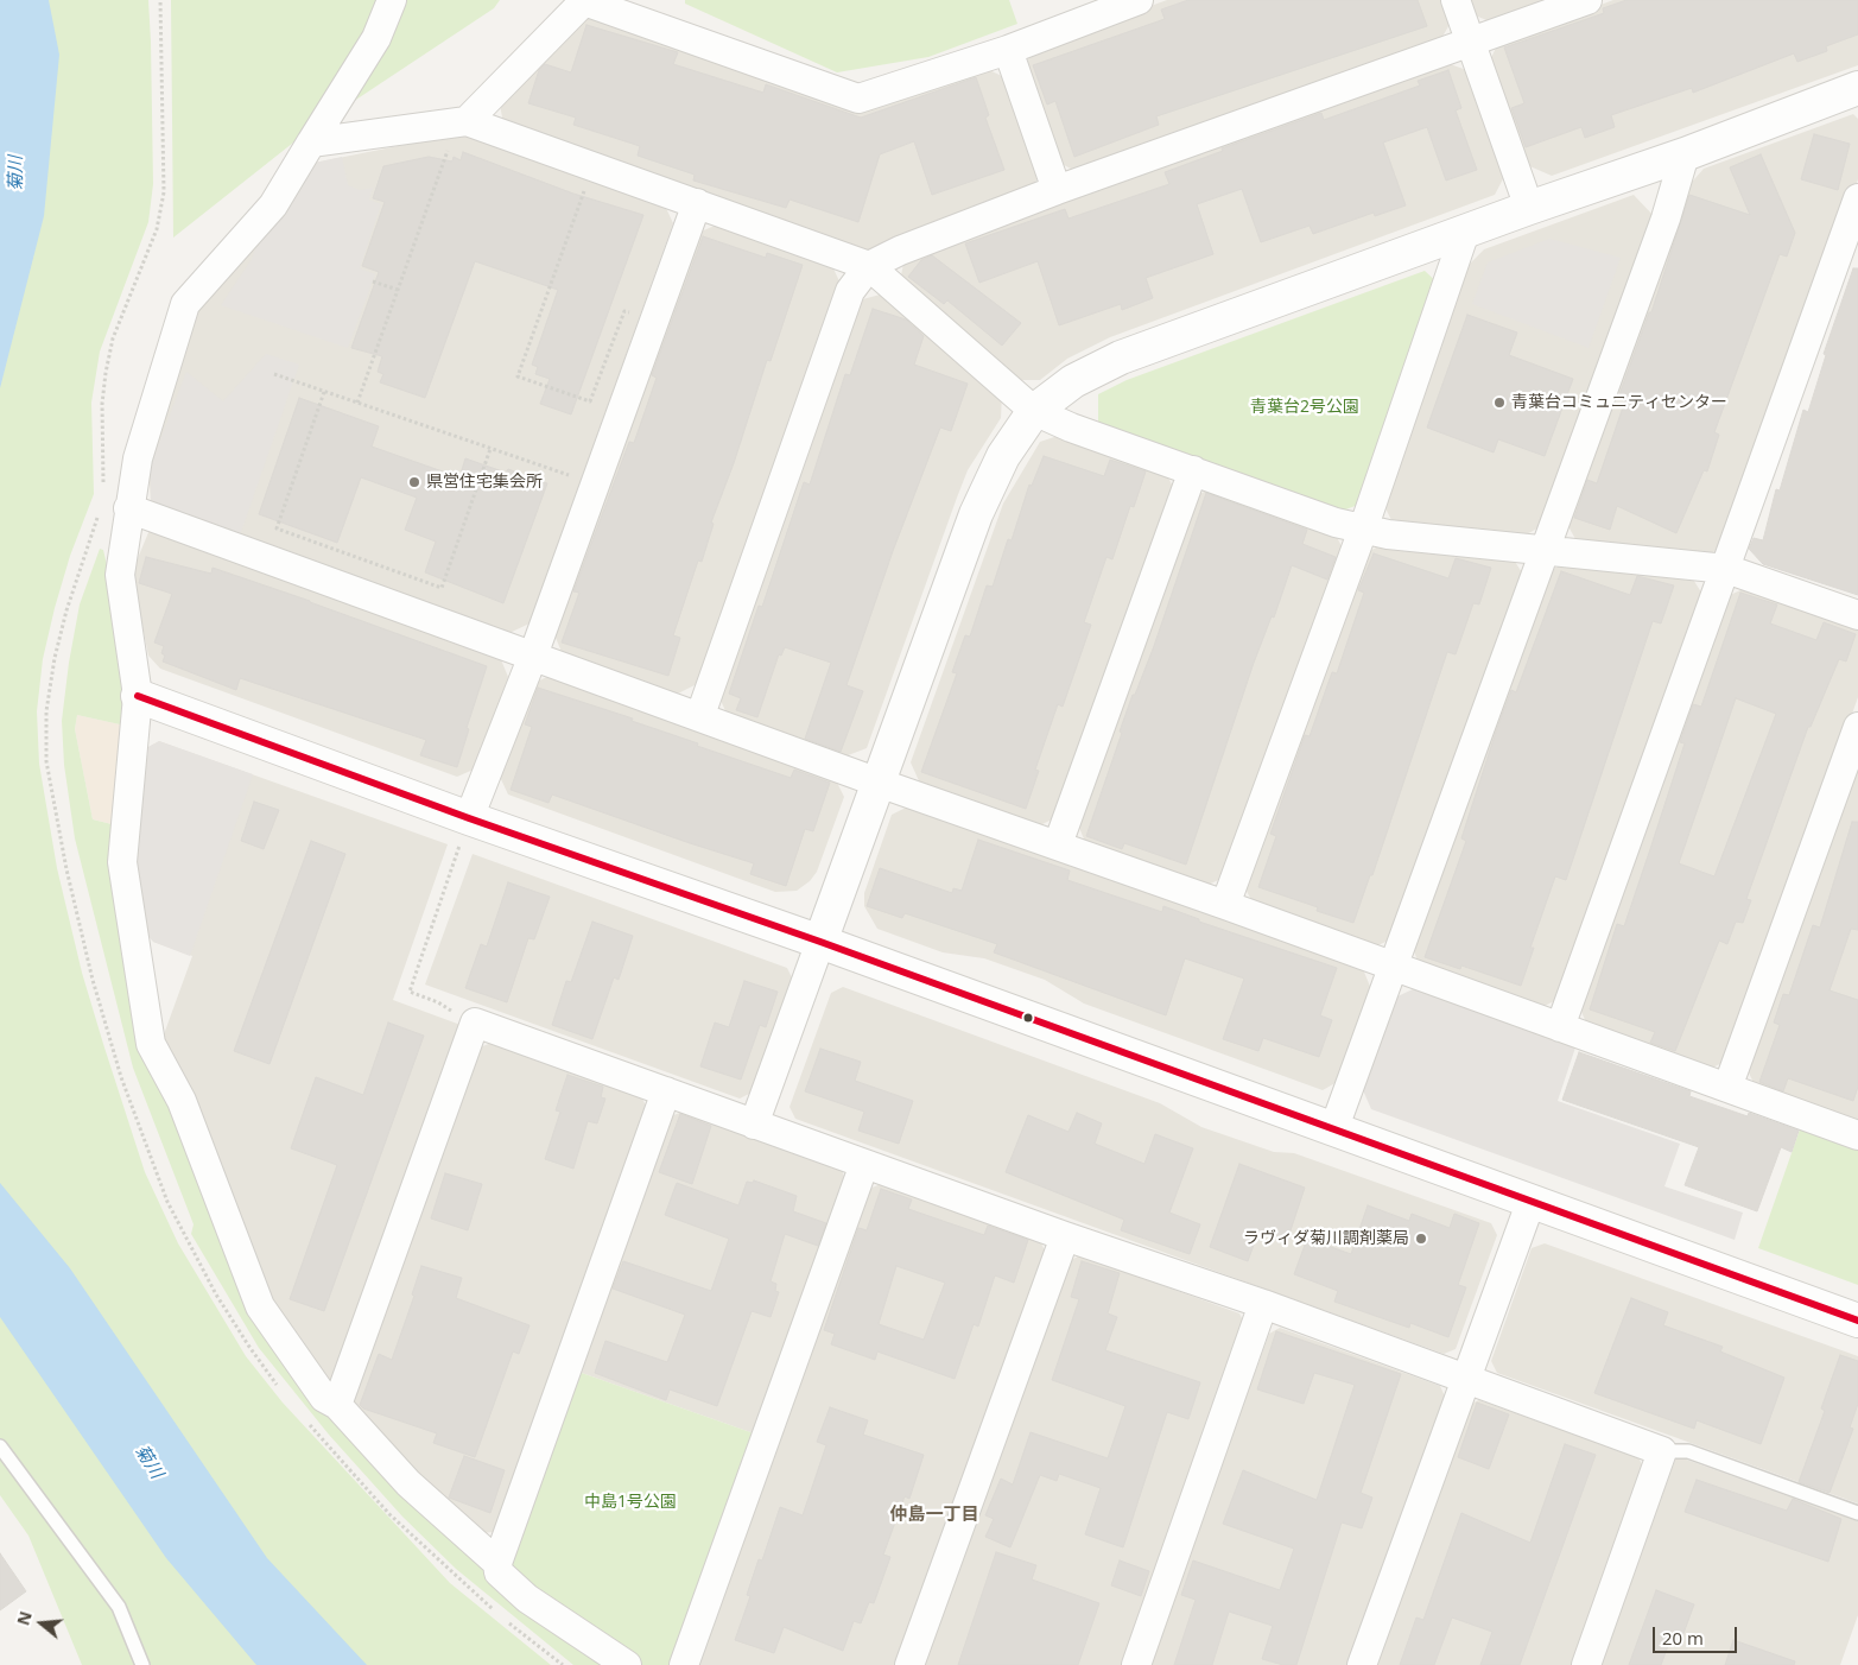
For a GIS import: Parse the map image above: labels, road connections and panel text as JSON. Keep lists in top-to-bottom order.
{
  "districts": ["仲島一丁目"],
  "water": ["菊川"],
  "parks": ["青葉台2号公園", "中島1号公園"],
  "places": ["青葉台コミュニティセンター", "県営住宅集会所", "ラヴィダ菊川調剤薬局"],
  "scale_bar": "20 m",
  "north": "left"
}
